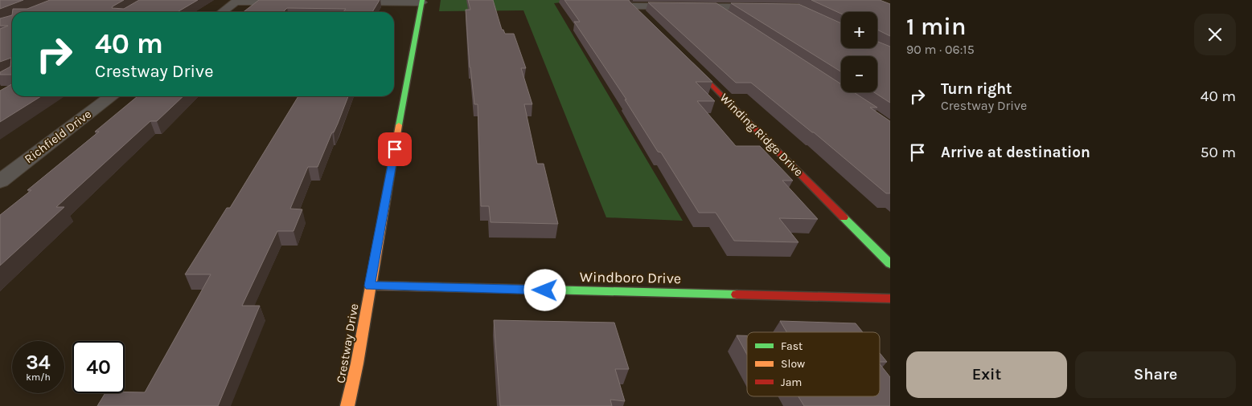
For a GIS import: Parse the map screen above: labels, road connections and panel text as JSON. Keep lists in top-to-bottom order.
{
  "streets": {
    "street": [
      "Winding Ridge Drive",
      "Richfield Drive",
      "Windboro Drive",
      "Crestway Drive"
    ]
  },
  "crossings": [
    ["Windboro Drive", "Crestway Drive"]
  ],
  "legend": ["Fast", "Slow", "Jam"],
  "page": {
    "heading": ["1 min", "90 m · 06:15"],
    "map_buttons": ["+", "−"],
    "turn": ["40 m", "Crestway Drive"],
    "list": [
      {
        "name": "Turn right",
        "note": "Crestway Drive",
        "value": "40 m"
      },
      {
        "name": "Arrive at destination",
        "value": "50 m"
      }
    ],
    "speed": "34 km/h",
    "limit": "40",
    "buttons": ["Exit", "Share"]
  }
}
